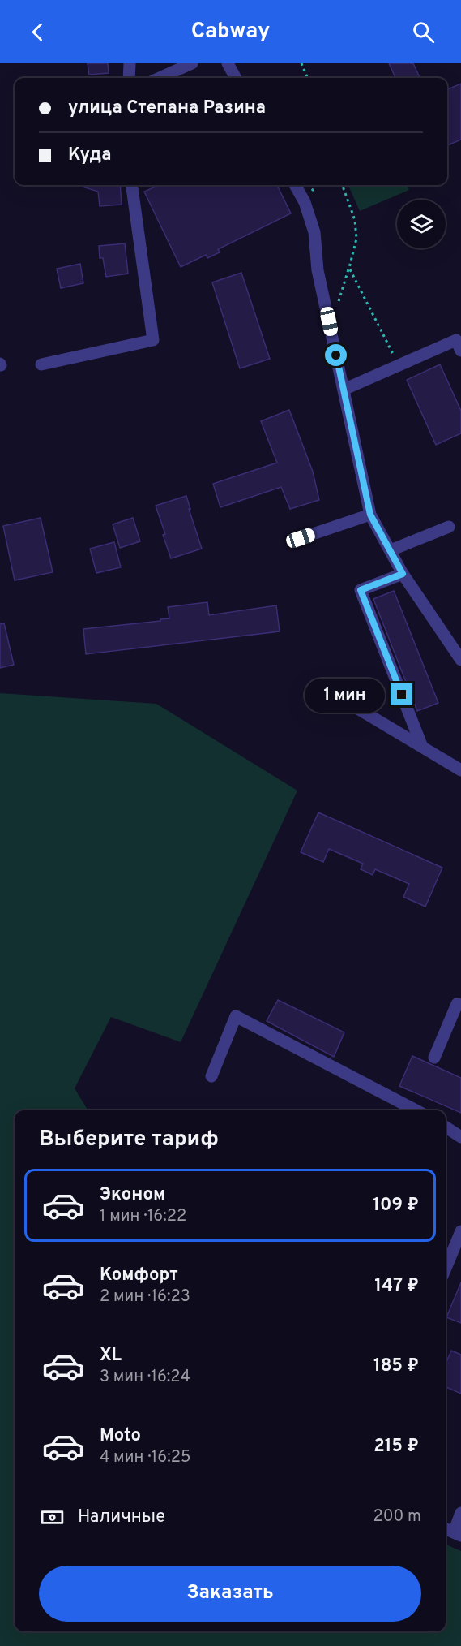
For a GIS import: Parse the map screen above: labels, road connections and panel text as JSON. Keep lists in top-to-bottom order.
{
  "page": {
    "header": "Cabway",
    "banner": ["улица Степана Разина", "Куда"],
    "bubble": "1 мин",
    "heading": "Выберите тариф",
    "list": [
      {
        "name": "Эконом",
        "note": "1 мин · 16:22",
        "value": "109 ₽"
      },
      {
        "name": "Комфорт",
        "note": "2 мин · 16:23",
        "value": "147 ₽"
      },
      {
        "name": "XL",
        "note": "3 мин · 16:24",
        "value": "185 ₽"
      },
      {
        "name": "Moto",
        "note": "4 мин · 16:25",
        "value": "215 ₽"
      }
    ],
    "pay": ["Наличные", "200 m"],
    "buttons": "Заказать"
  }
}
